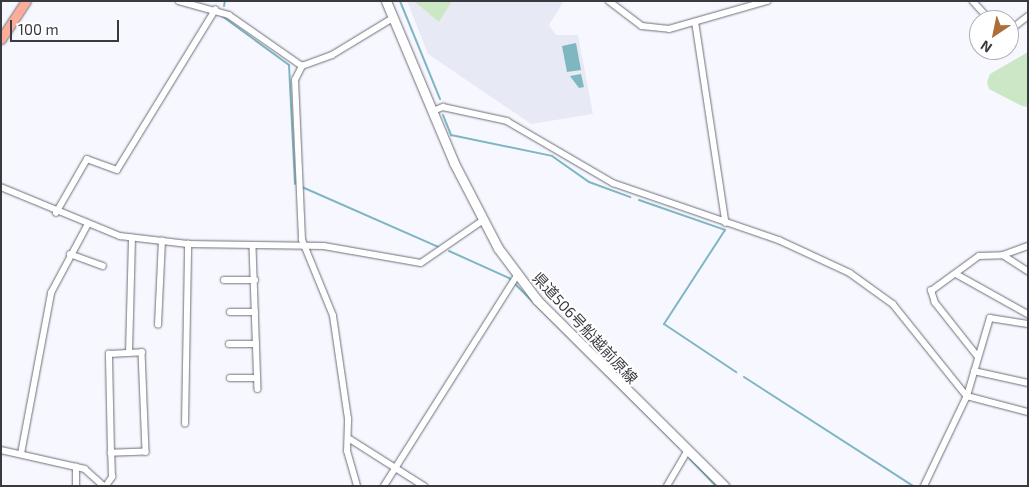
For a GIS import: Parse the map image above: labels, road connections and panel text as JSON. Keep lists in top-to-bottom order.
{
  "streets": {
    "main road": ["県道506号船越前原線"]
  },
  "scale_bar": "100 m",
  "north": "bottom left"
}
